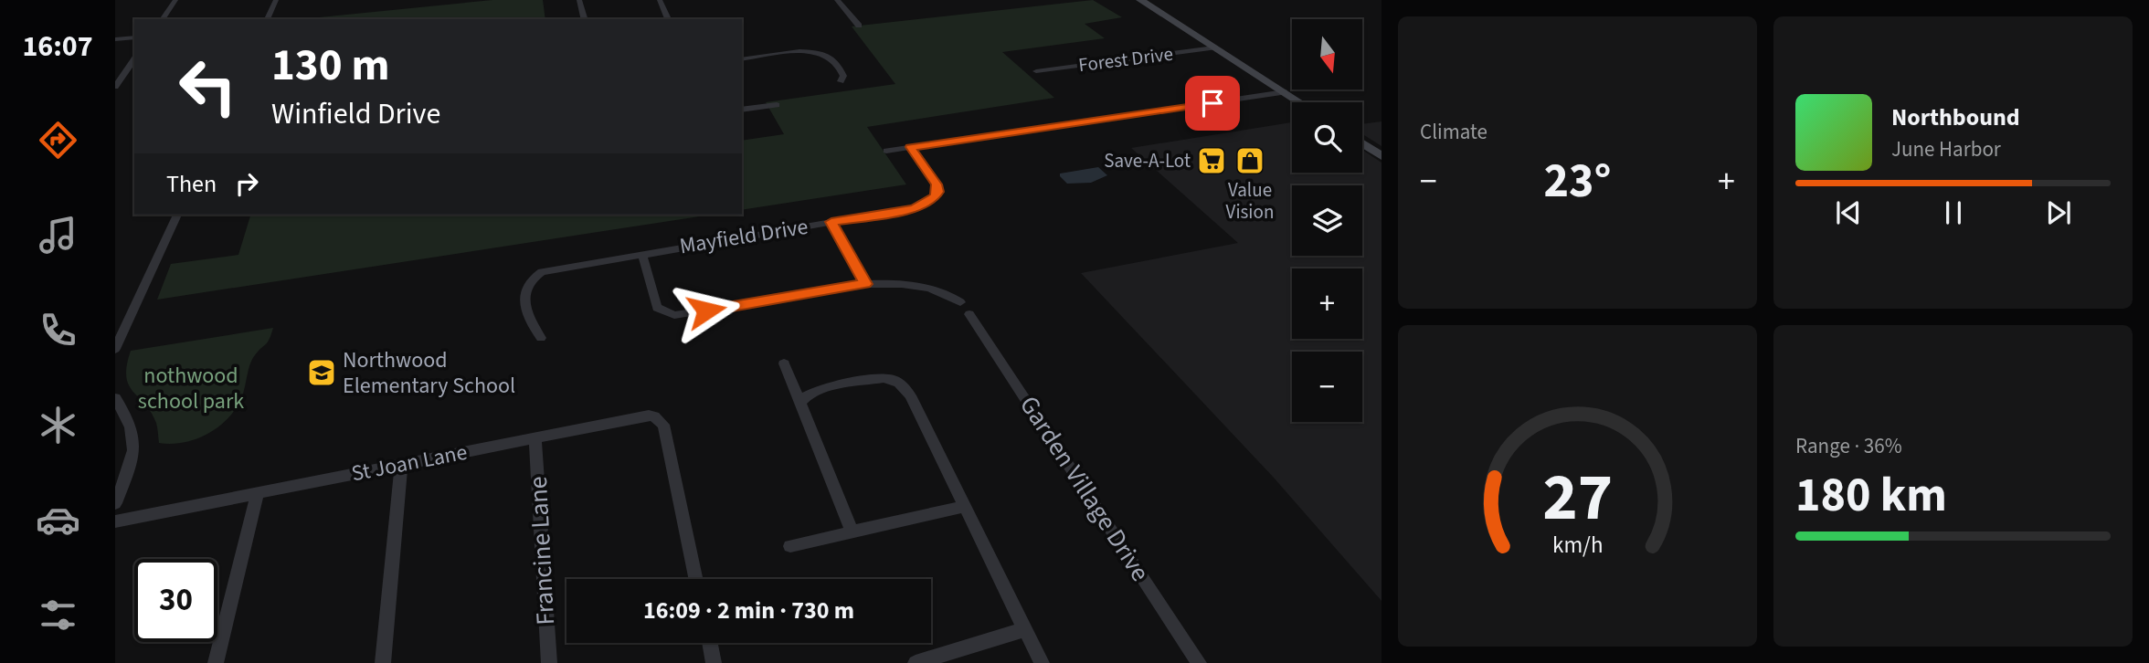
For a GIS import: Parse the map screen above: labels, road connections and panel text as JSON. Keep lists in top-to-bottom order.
{
  "streets": {
    "street": [
      "Forest Drive",
      "Mayfield Drive",
      "St Joan Lane",
      "Garden Village Drive",
      "Francine Lane"
    ]
  },
  "crossings": [
    ["St Joan Lane", "Francine Lane"]
  ],
  "parks": ["nothwood school park"],
  "places": {
    "supermarket": ["Save-A-Lot"],
    "shop": ["Value Vision"],
    "school or university": ["Northwood Elementary School"]
  },
  "north": "bottom",
  "page": {
    "tabs": "16:07",
    "tile": [
      "Climate",
      ["Range · 36%", "180 km"]
    ],
    "map_buttons": ["+", "−"],
    "turn": ["130 m", "Winfield Drive"],
    "song": ["Northbound", "June Harbor"],
    "then": "Then",
    "heat": ["−", "23°", "+"],
    "limit": "30",
    "trip": "16:09 · 2 min · 730 m",
    "gauge": ["27", "km/h"]
  }
}
